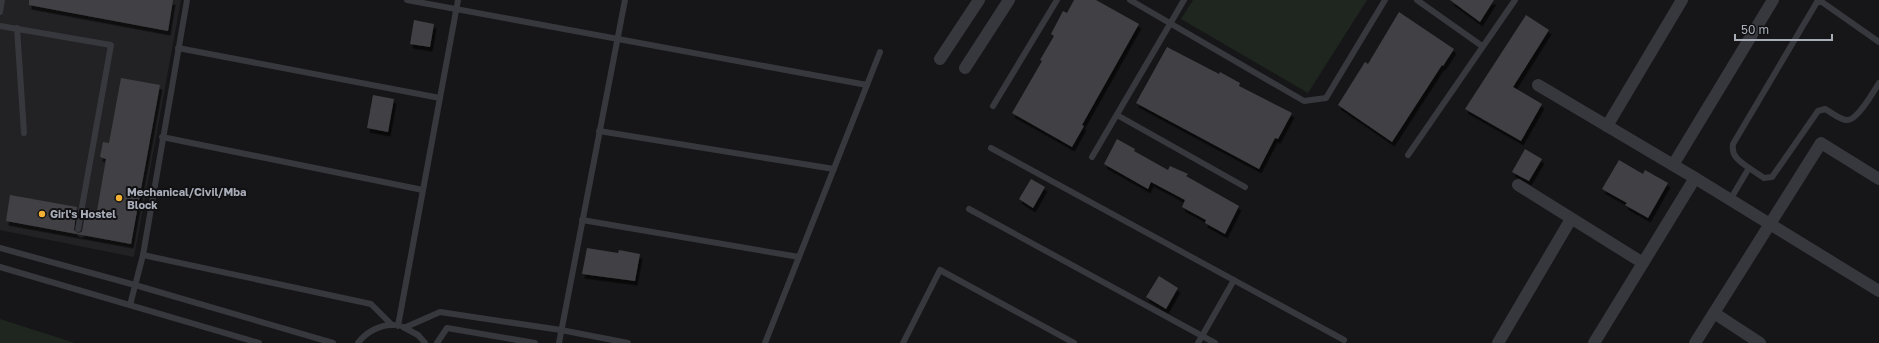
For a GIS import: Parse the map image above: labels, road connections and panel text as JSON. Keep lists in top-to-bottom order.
{
  "places": ["Mechanical/Civil/Mba Block", "Girl's Hostel"],
  "scale_bar": "50 m"
}
